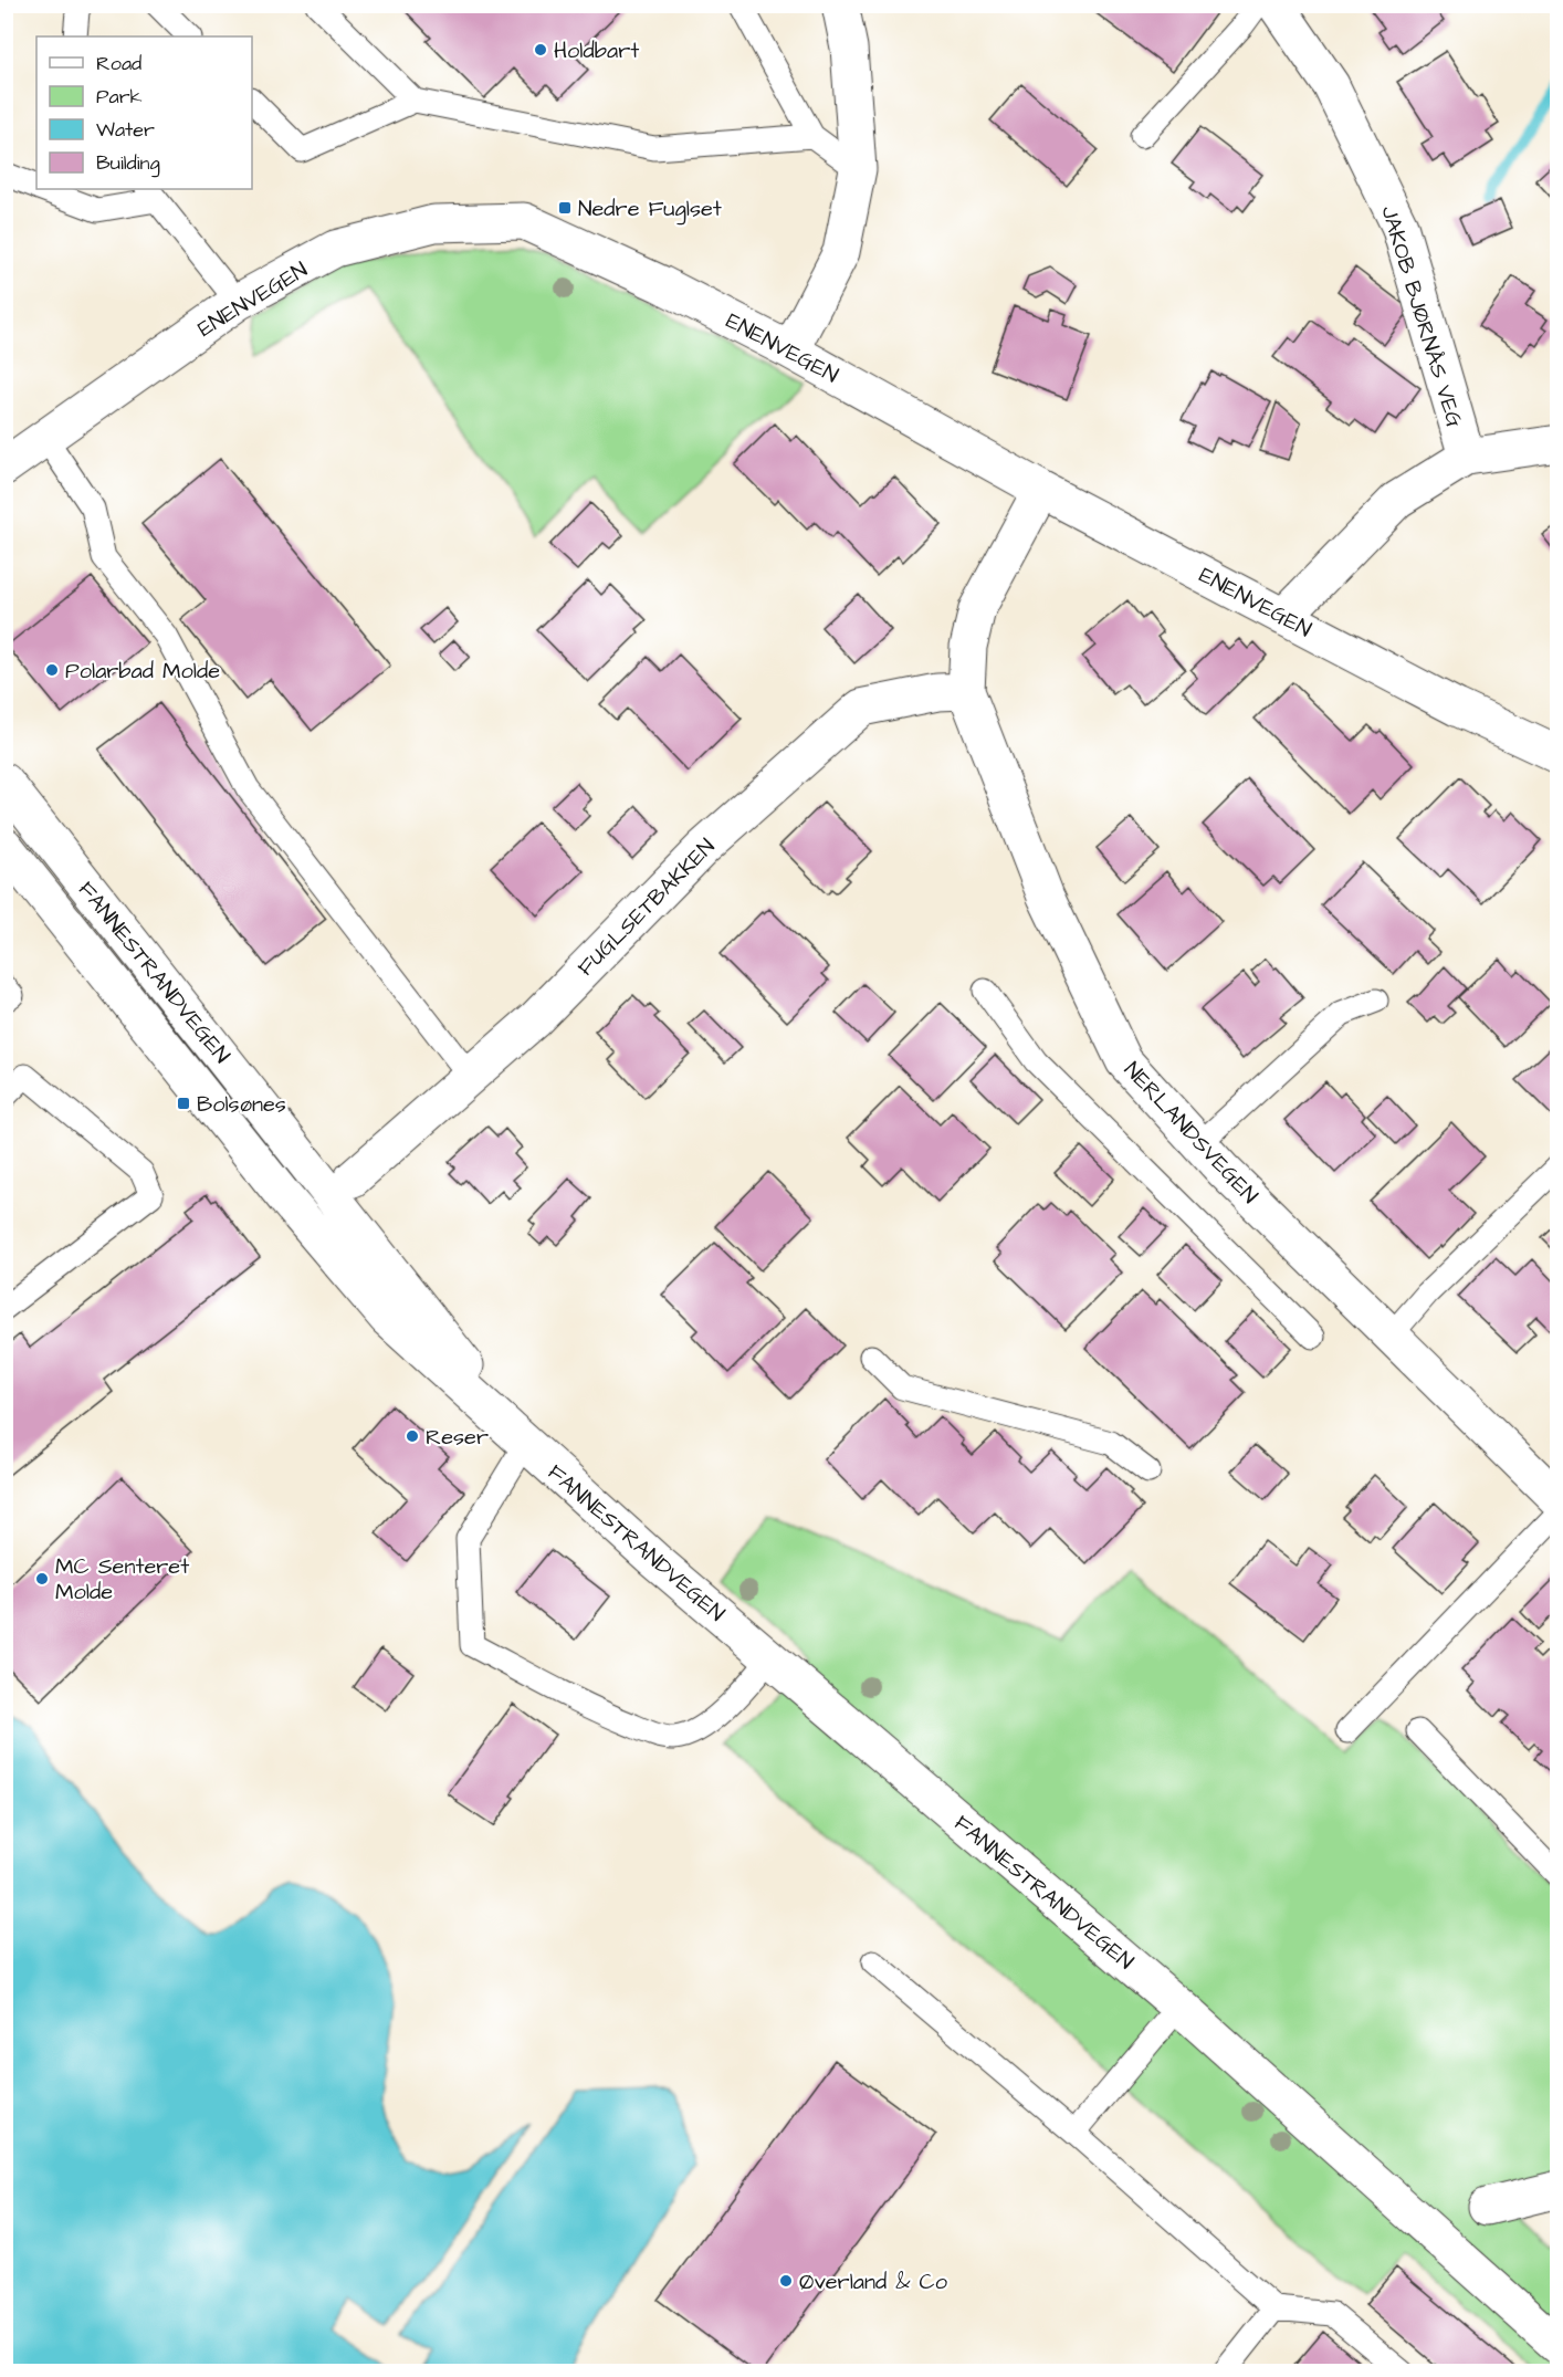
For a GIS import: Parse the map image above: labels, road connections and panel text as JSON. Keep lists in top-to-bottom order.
{
  "streets": {
    "main road": [
      "ENENVEGEN",
      "JAKOB BJØRNÅS VEG",
      "FUGLSETBAKKEN",
      "FANNESTRANDVEGEN",
      "NERLANDSVEGEN"
    ]
  },
  "crossings": [
    ["ENENVEGEN", "NERLANDSVEGEN"],
    ["FUGLSETBAKKEN", "NERLANDSVEGEN"]
  ],
  "places": {
    "other": [
      "Holdbart",
      "Polarbad Molde",
      "Reser",
      "MC Senteret Molde",
      "Øverland & Co"
    ],
    "transit": ["Nedre Fuglset", "Bolsønes"]
  },
  "legend": [
    "Road",
    "Park",
    "Water",
    "Building"
  ]
}
